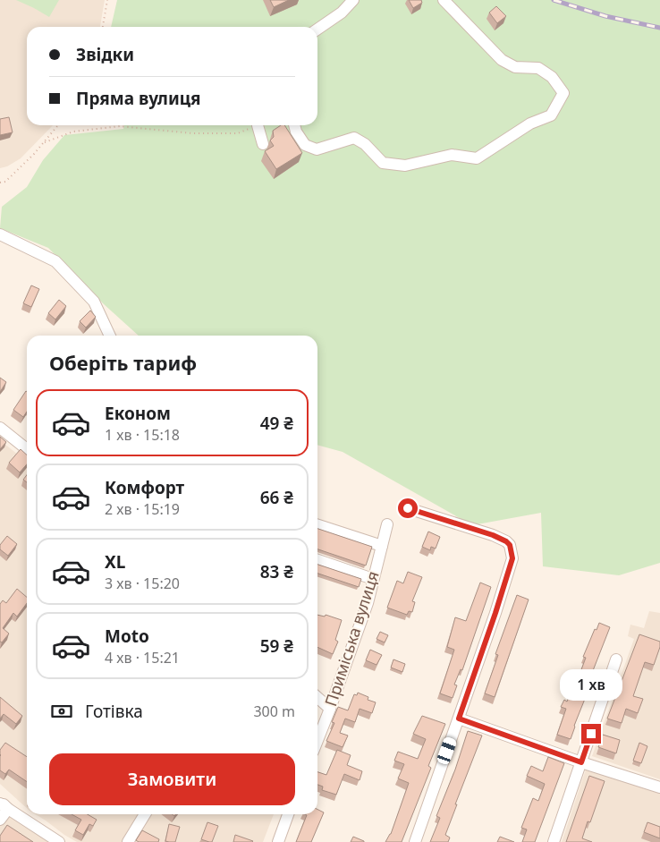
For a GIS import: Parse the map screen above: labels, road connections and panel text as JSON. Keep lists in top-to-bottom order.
{
  "streets": {
    "street": ["Приміська вулиця"]
  },
  "page": {
    "banner": ["Звідки", "Пряма вулиця"],
    "heading": "Оберіть тариф",
    "list": [
      {
        "name": "Економ",
        "note": "1 хв · 15:18",
        "value": "49 ₴"
      },
      {
        "name": "Комфорт",
        "note": "2 хв · 15:19",
        "value": "66 ₴"
      },
      {
        "name": "XL",
        "note": "3 хв · 15:20",
        "value": "83 ₴"
      },
      {
        "name": "Moto",
        "note": "4 хв · 15:21",
        "value": "59 ₴"
      }
    ],
    "bubble": "1 хв",
    "pay": ["Готівка", "300 m"],
    "buttons": "Замовити"
  }
}
